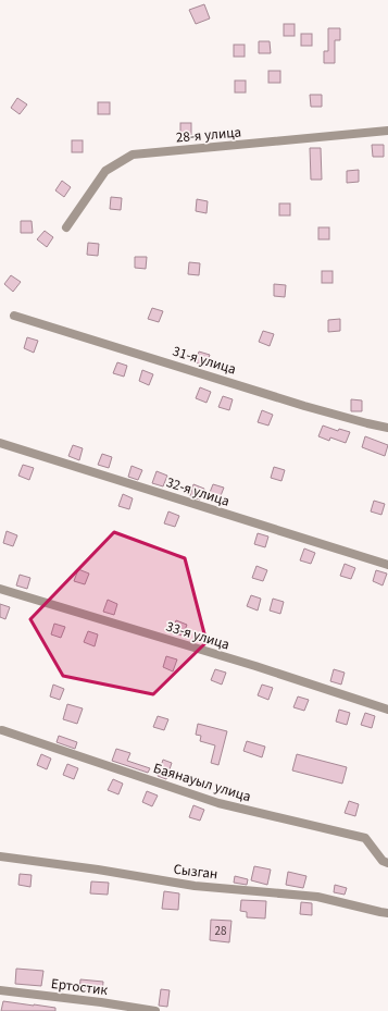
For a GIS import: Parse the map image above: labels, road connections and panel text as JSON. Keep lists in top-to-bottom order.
{
  "streets": {
    "street": [
      "28-я улица",
      "31-я улица",
      "32-я улица",
      "33-я улица",
      "Баянауыл улица",
      "Сызган",
      "Ертостик"
    ]
  },
  "house_numbers": ["28"]
}
